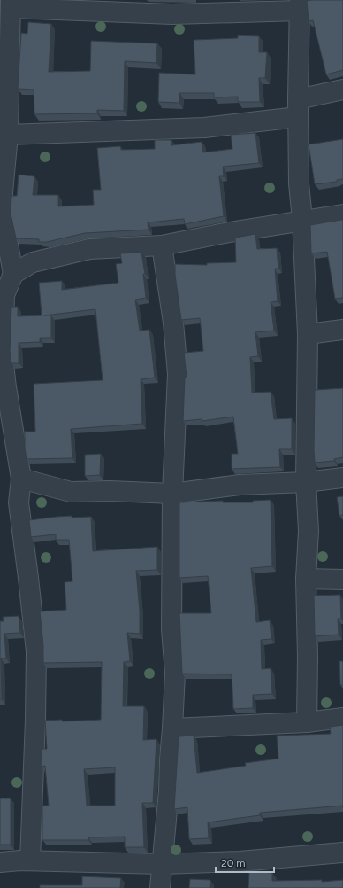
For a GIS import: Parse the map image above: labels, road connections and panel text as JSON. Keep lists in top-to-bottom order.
{
  "scale_bar": "20 m"
}
